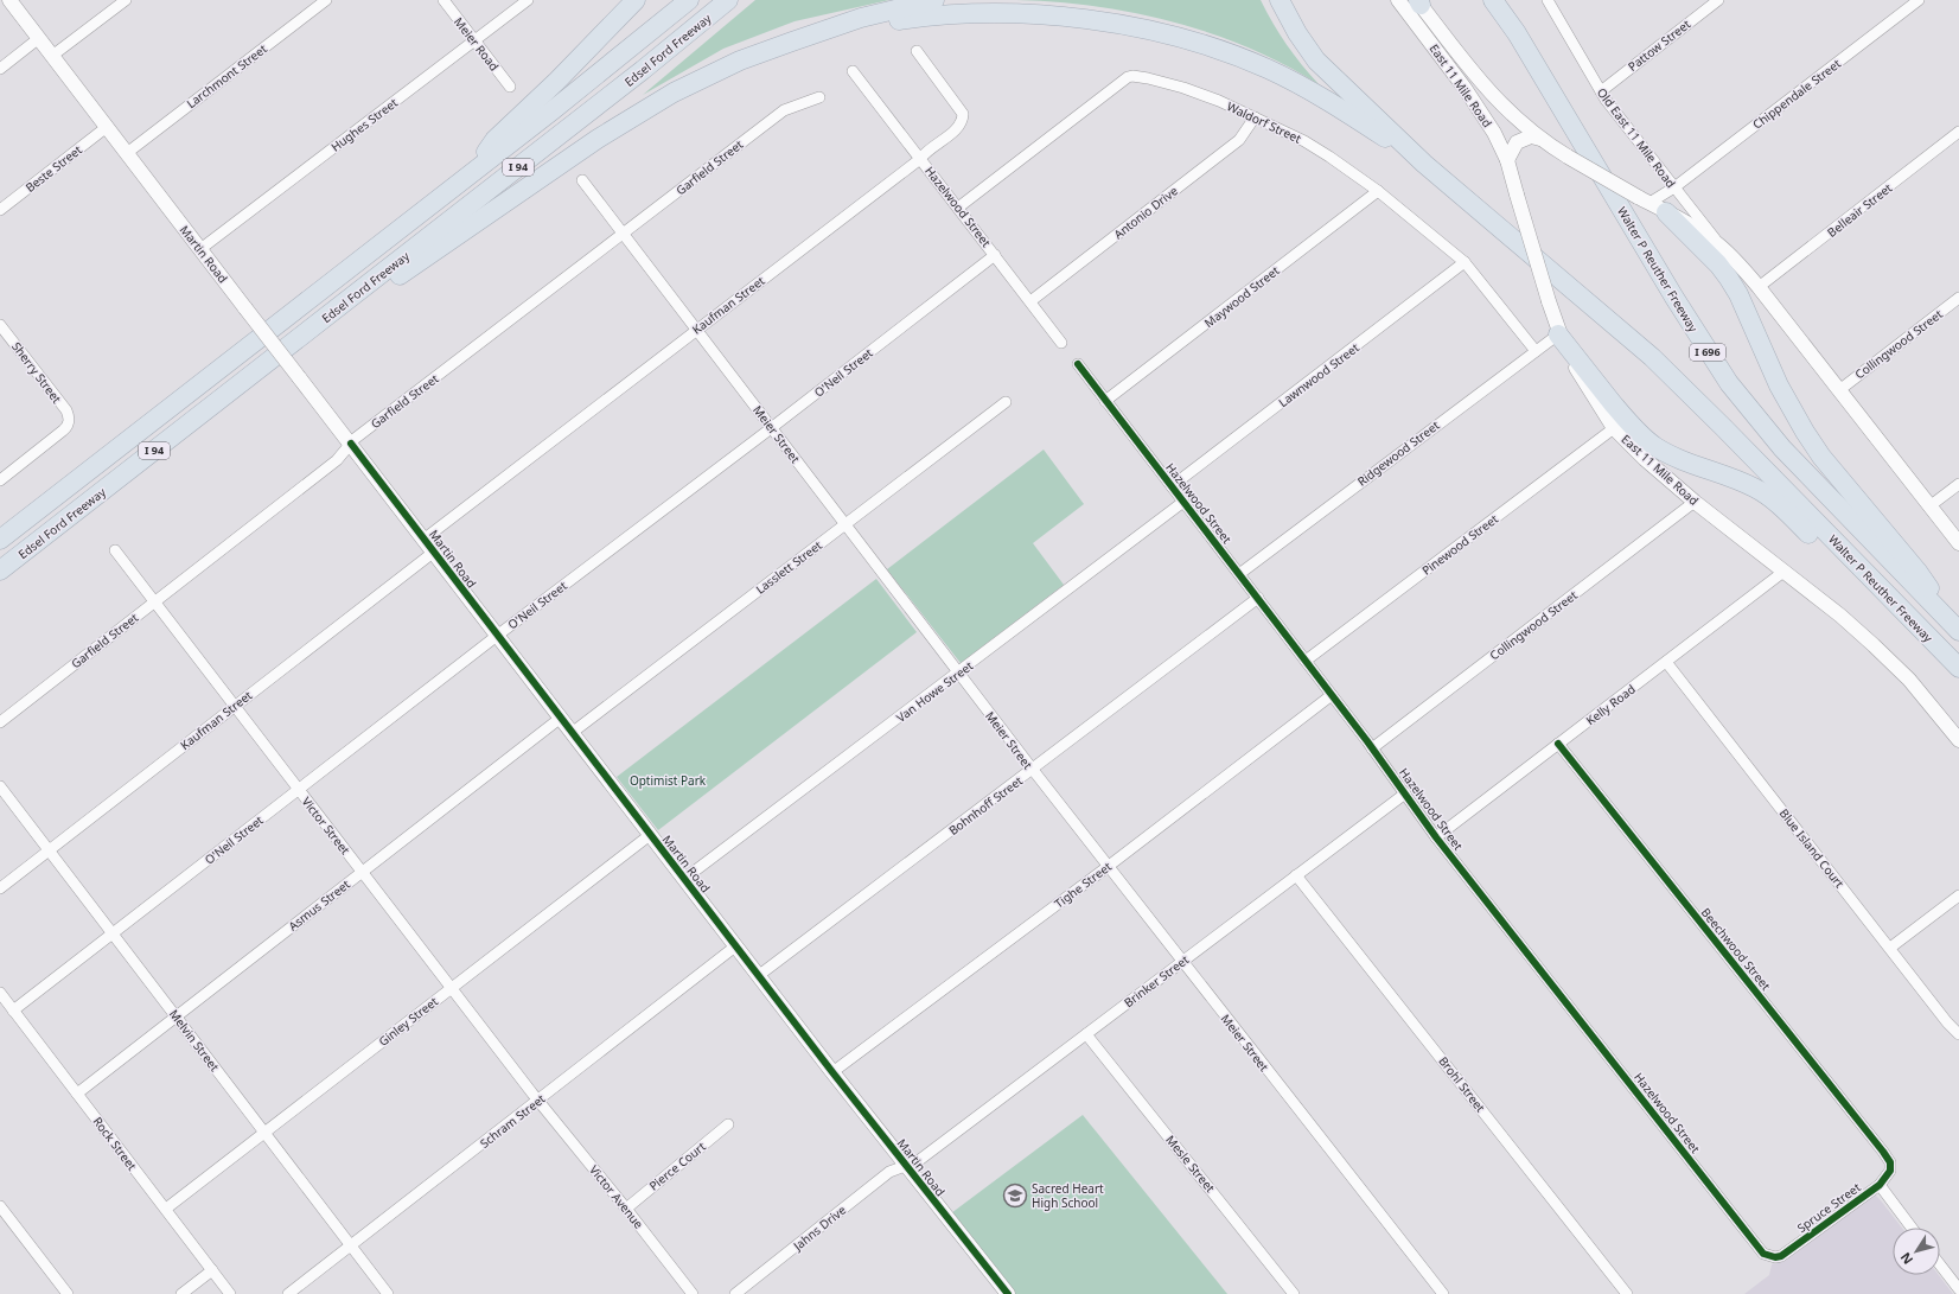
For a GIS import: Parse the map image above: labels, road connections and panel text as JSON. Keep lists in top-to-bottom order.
{
  "streets": {
    "highway": [
      "Edsel Ford Freeway",
      "I 94",
      "Walter P Reuther Freeway",
      "I 696"
    ],
    "main road": ["East 11 Mile Road", "Martin Road"],
    "street": [
      "Meier Road",
      "Pattow Street",
      "Larchmont Street",
      "Chippendale Street",
      "Waldorf Street",
      "Hughes Street",
      "Old East 11 Mile Road",
      "Garfield Street",
      "Beste Street",
      "Hazelwood Street",
      "Belleair Street",
      "Antonio Drive",
      "Maywood Street",
      "Kaufman Street",
      "Collingwood Street",
      "Sherry Street",
      "O'Neil Street",
      "Lawnwood Street",
      "Meier Street",
      "Ridgewood Street",
      "Pinewood Street",
      "Lasslett Street",
      "Van Howe Street",
      "Kelly Road",
      "Bohnhoff Street",
      "Victor Street",
      "Blue Island Court",
      "Tighe Street",
      "Asmus Street",
      "Beechwood Street",
      "Brinker Street",
      "Ginley Street",
      "Melvin Street",
      "Brohl Street",
      "Schram Street",
      "Rock Street",
      "Mesle Street",
      "Pierce Court",
      "Victor Avenue",
      "Spruce Street",
      "Jahns Drive"
    ]
  },
  "crossings": [
    ["Meier Road", "Hughes Street"],
    ["Pattow Street", "Old East 11 Mile Road"],
    ["Larchmont Street", "Martin Road"],
    ["East 11 Mile Road", "Chippendale Street"],
    ["East 11 Mile Road", "Old East 11 Mile Road"],
    ["East 11 Mile Road", "Belleair Street"],
    ["East 11 Mile Road", "Collingwood Street"],
    ["East 11 Mile Road", "Ridgewood Street"],
    ["East 11 Mile Road", "Pinewood Street"],
    ["East 11 Mile Road", "Kelly Road"],
    ["Chippendale Street", "Old East 11 Mile Road"],
    ["Waldorf Street", "Hazelwood Street"],
    ["Waldorf Street", "Antonio Drive"],
    ["Waldorf Street", "Maywood Street"],
    ["Waldorf Street", "Lawnwood Street"],
    ["Waldorf Street", "Ridgewood Street"],
    ["Hughes Street", "Martin Road"],
    ["Garfield Street", "Martin Road"],
    ["Garfield Street", "Meier Street"],
    ["Garfield Street", "Victor Street"],
    ["Beste Street", "Martin Road"],
    ["Hazelwood Street", "Antonio Drive"],
    ["Hazelwood Street", "Maywood Street"],
    ["Hazelwood Street", "Kaufman Street"],
    ["Hazelwood Street", "Collingwood Street"],
    ["Hazelwood Street", "O'Neil Street"],
    ["Hazelwood Street", "Lawnwood Street"],
    ["Hazelwood Street", "Ridgewood Street"],
    ["Hazelwood Street", "Pinewood Street"],
    ["Hazelwood Street", "Van Howe Street"],
    ["Hazelwood Street", "Kelly Road"],
    ["Hazelwood Street", "Bohnhoff Street"],
    ["Hazelwood Street", "Tighe Street"],
    ["Hazelwood Street", "Brinker Street"],
    ["Hazelwood Street", "Spruce Street"],
    ["Martin Road", "Kaufman Street"],
    ["Martin Road", "O'Neil Street"],
    ["Martin Road", "Lasslett Street"],
    ["Martin Road", "Van Howe Street"],
    ["Martin Road", "Bohnhoff Street"],
    ["Martin Road", "Tighe Street"],
    ["Martin Road", "Asmus Street"],
    ["Martin Road", "Brinker Street"],
    ["Martin Road", "Ginley Street"],
    ["Martin Road", "Schram Street"],
    ["Martin Road", "Jahns Drive"],
    ["Kaufman Street", "Meier Street"],
    ["Kaufman Street", "Victor Street"],
    ["Kaufman Street", "Melvin Street"],
    ["O'Neil Street", "Meier Street"],
    ["O'Neil Street", "Victor Street"],
    ["O'Neil Street", "Melvin Street"],
    ["O'Neil Street", "Rock Street"],
    ["Meier Street", "Lasslett Street"],
    ["Meier Street", "Van Howe Street"],
    ["Meier Street", "Bohnhoff Street"],
    ["Meier Street", "Tighe Street"],
    ["Meier Street", "Brinker Street"],
    ["Kelly Road", "Blue Island Court"],
    ["Kelly Road", "Beechwood Street"],
    ["Victor Street", "Asmus Street"],
    ["Victor Street", "Ginley Street"],
    ["Victor Street", "Schram Street"],
    ["Victor Street", "Victor Avenue"],
    ["Asmus Street", "Melvin Street"],
    ["Asmus Street", "Rock Street"],
    ["Beechwood Street", "Spruce Street"],
    ["Brinker Street", "Brohl Street"],
    ["Brinker Street", "Mesle Street"],
    ["Brinker Street", "Jahns Drive"],
    ["Ginley Street", "Melvin Street"],
    ["Ginley Street", "Rock Street"],
    ["Melvin Street", "Schram Street"],
    ["Schram Street", "Victor Avenue"],
    ["Pierce Court", "Victor Avenue"]
  ],
  "parks": ["Optimist Park"],
  "places": {
    "school or university": ["Sacred Heart High School"]
  },
  "north": "bottom left"
}
